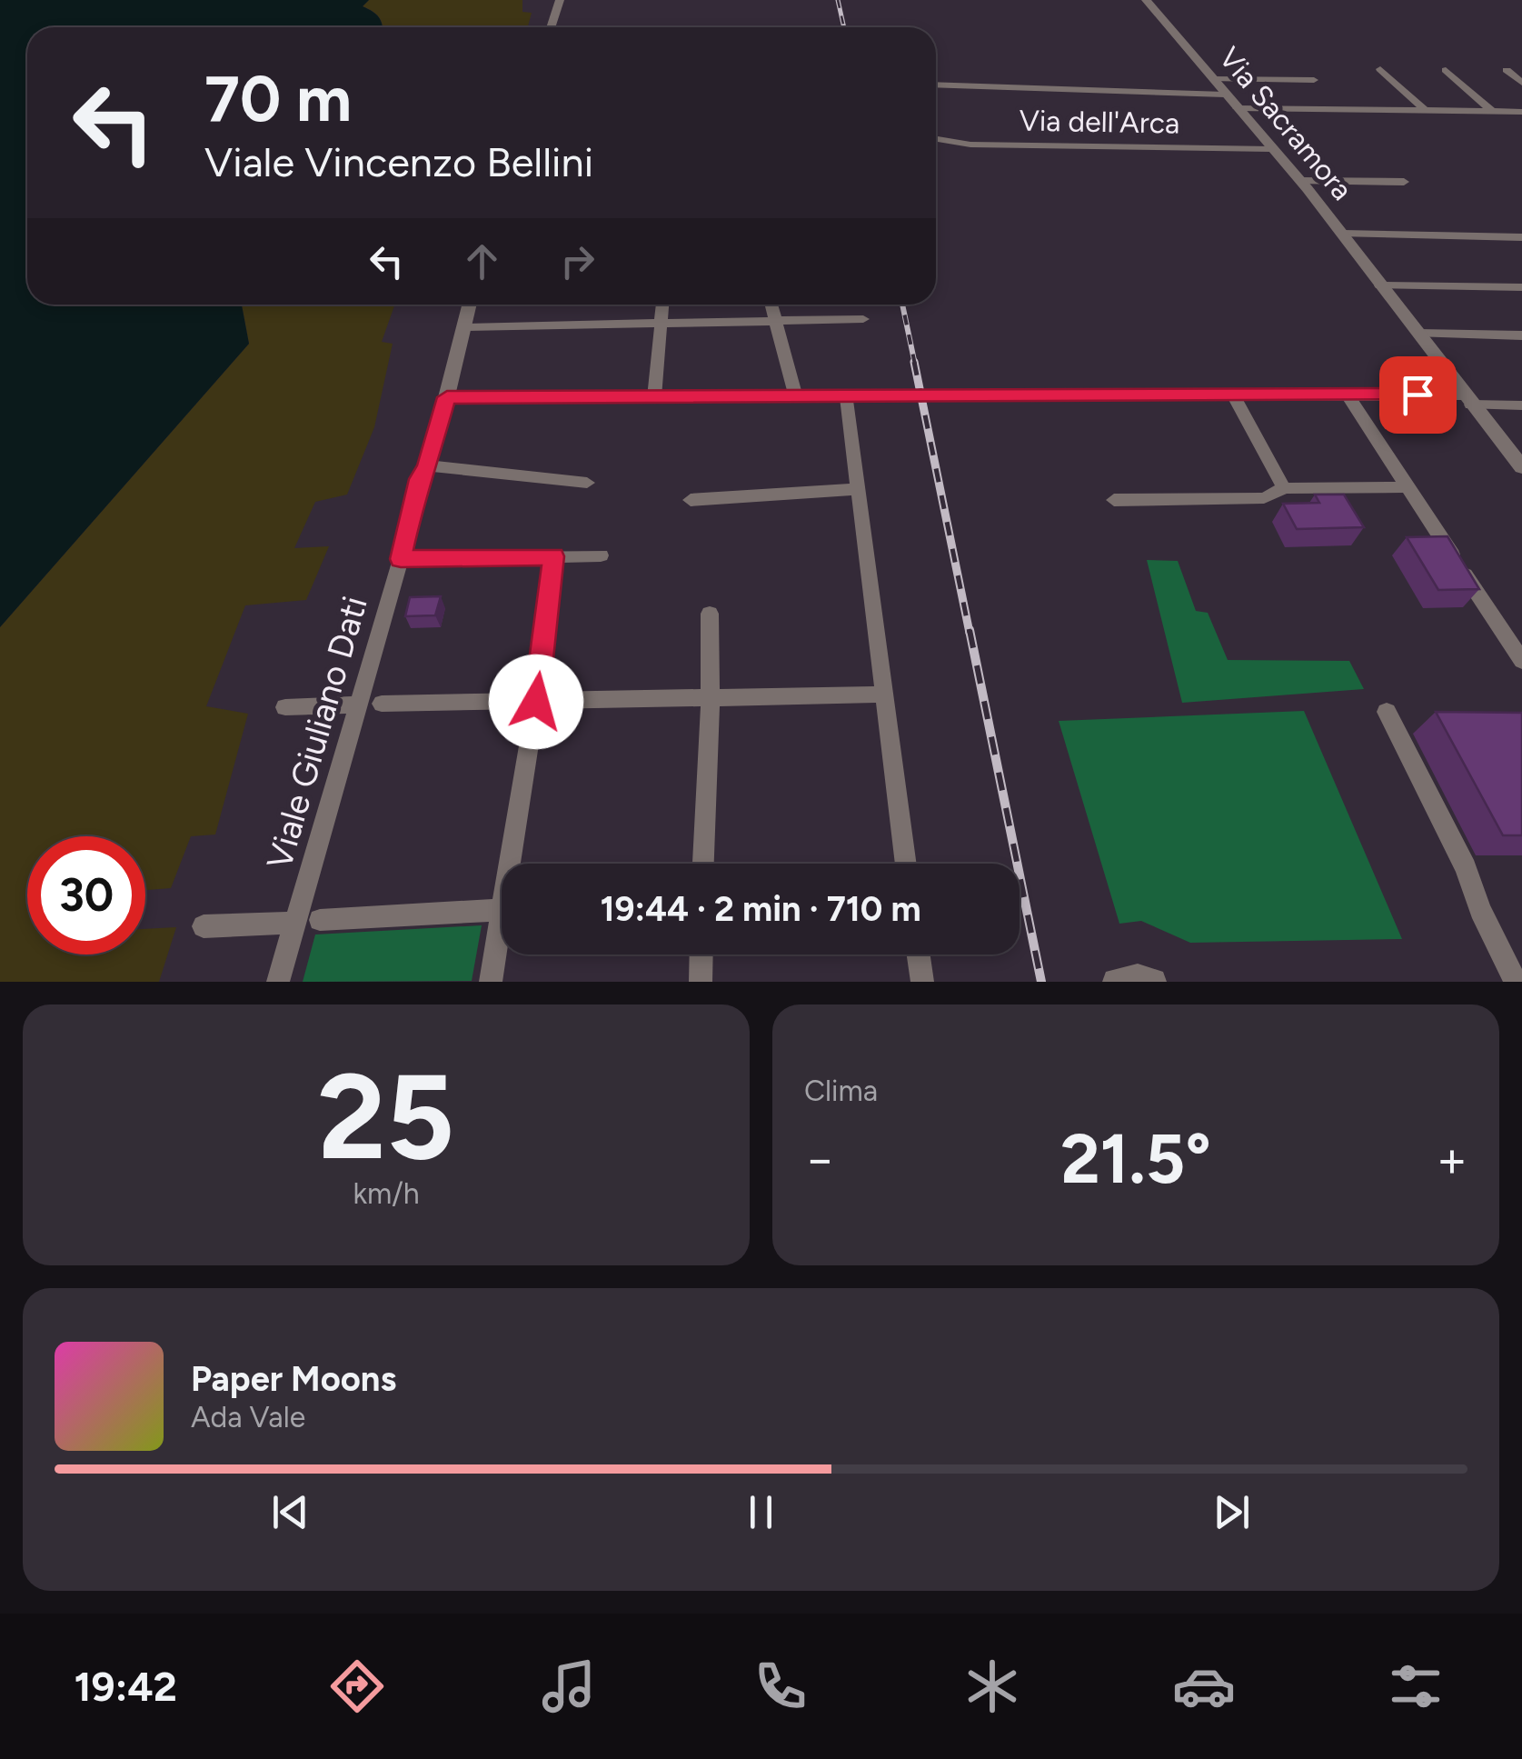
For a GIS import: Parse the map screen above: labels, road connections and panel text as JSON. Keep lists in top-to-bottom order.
{
  "streets": {
    "street": ["Via dell'Arca", "Via Sacramora", "Viale Giuliano Dati"]
  },
  "crossings": [
    ["Via dell'Arca", "Via Sacramora"]
  ],
  "page": {
    "turn": ["70 m", "Viale Vincenzo Bellini"],
    "limit": "30",
    "trip": "19:44 · 2 min · 710 m",
    "tile": [
      ["25", "km/h"],
      "Clima"
    ],
    "heat": ["−", "21.5°", "+"],
    "song": ["Paper Moons", "Ada Vale"],
    "tabs": "19:42"
  }
}
